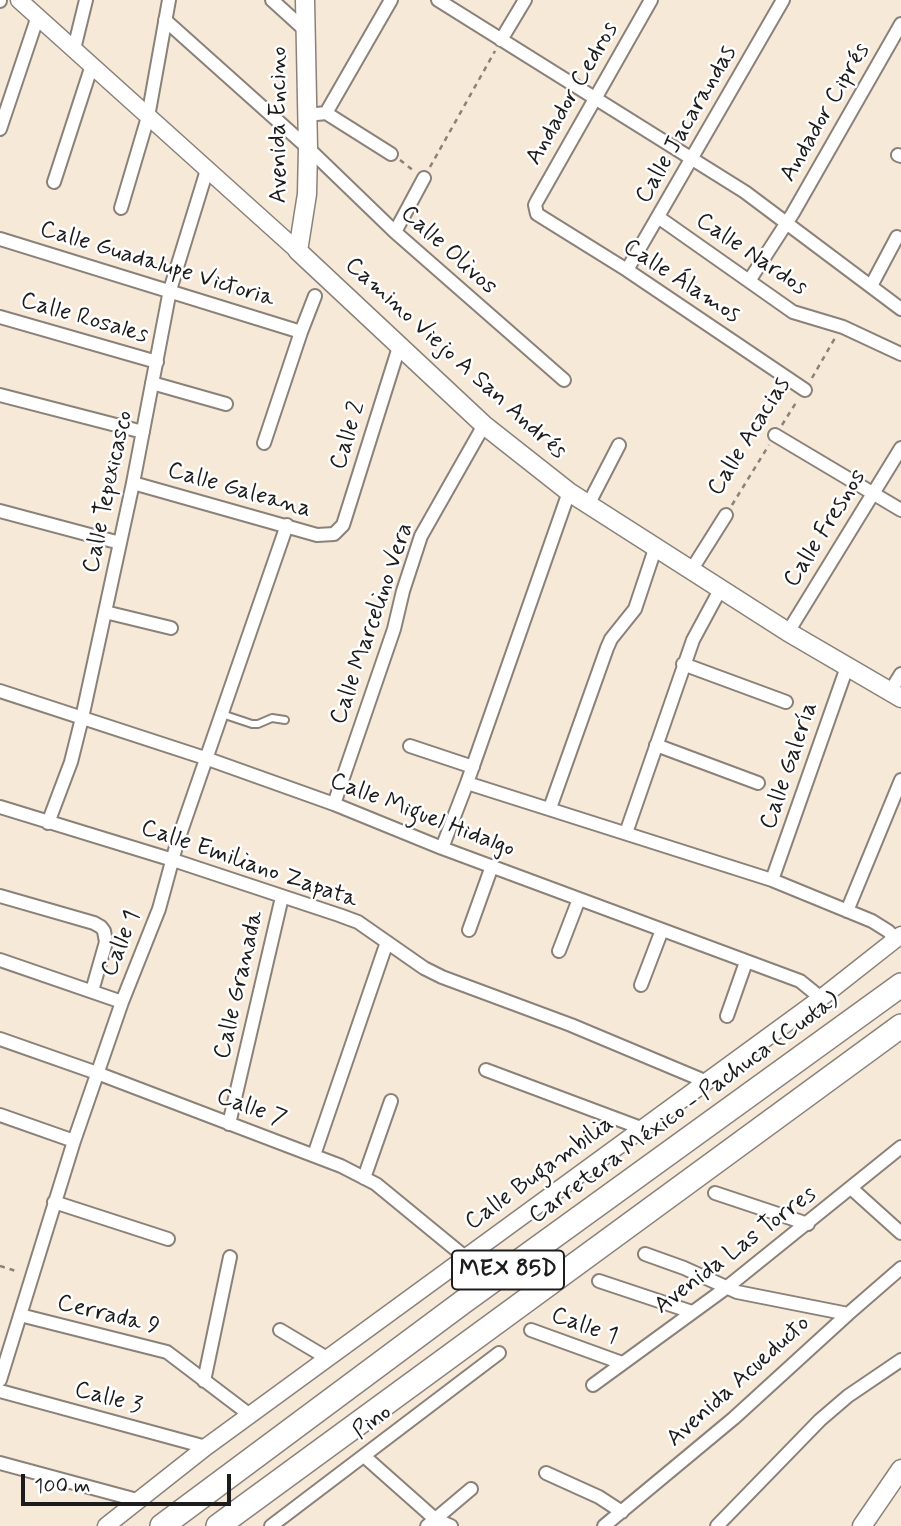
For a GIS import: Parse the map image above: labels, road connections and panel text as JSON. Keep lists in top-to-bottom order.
{
  "streets": {
    "highway": ["Carretera México - Pachuca (Cuota)", "MEX 85D"],
    "main road": ["Avenida Encino", "Camino Viejo A San Andrés"],
    "street": [
      "Andador Cedros",
      "Andador Ciprés",
      "Calle Jacarandas",
      "Calle Olivos",
      "Calle Nardos",
      "Calle Guadalupe Victoria",
      "Calle Álamos",
      "Calle Rosales",
      "Calle 2",
      "Calle Acacias",
      "Calle Galeana",
      "Calle Tepexicasco",
      "Calle Fresnos",
      "Calle Marcelino Vera",
      "Calle Galería",
      "Calle Miguel Hidalgo",
      "Calle Emiliano Zapata",
      "Calle 1",
      "Calle Granada",
      "Calle 7",
      "Calle Bugambilia",
      "Avenida Las Torres",
      "Cerrada 9",
      "Avenida Acueducto",
      "Calle 3",
      "Pino"
    ]
  },
  "crossings": [
    ["Andador Cedros", "Calle Álamos"],
    ["Andador Ciprés", "Calle Nardos"],
    ["Avenida Encino", "Calle Olivos"],
    ["Avenida Encino", "Camino Viejo A San Andrés"],
    ["Calle Jacarandas", "Calle Nardos"],
    ["Calle Jacarandas", "Calle Álamos"],
    ["Calle Nardos", "Calle Acacias"],
    ["Calle Guadalupe Victoria", "Calle Tepexicasco"],
    ["Calle Álamos", "Calle Acacias"],
    ["Calle Rosales", "Calle Tepexicasco"],
    ["Camino Viejo A San Andrés", "Calle 2"],
    ["Camino Viejo A San Andrés", "Calle Acacias"],
    ["Camino Viejo A San Andrés", "Calle Tepexicasco"],
    ["Camino Viejo A San Andrés", "Calle Fresnos"],
    ["Camino Viejo A San Andrés", "Calle Marcelino Vera"],
    ["Camino Viejo A San Andrés", "Calle Galería"],
    ["Calle 2", "Calle Galeana"],
    ["Calle Galeana", "Calle Tepexicasco"],
    ["Calle Galeana", "Calle 1"],
    ["Calle Tepexicasco", "Calle Miguel Hidalgo"],
    ["Calle Tepexicasco", "Calle Emiliano Zapata"],
    ["Calle Marcelino Vera", "Calle Miguel Hidalgo"],
    ["Calle Miguel Hidalgo", "Calle 1"],
    ["Calle Miguel Hidalgo", "Calle Bugambilia"],
    ["Calle Emiliano Zapata", "Calle 1"],
    ["Calle Emiliano Zapata", "Calle Granada"],
    ["Calle Emiliano Zapata", "Calle Bugambilia"],
    ["Calle 1", "Calle 7"],
    ["Calle 1", "Avenida Las Torres"],
    ["Calle 1", "Cerrada 9"],
    ["Calle Granada", "Calle 7"],
    ["Calle 7", "Calle Bugambilia"],
    ["Calle Bugambilia", "Cerrada 9"],
    ["Calle Bugambilia", "Calle 3"]
  ],
  "scale_bar": "100 m"
}
